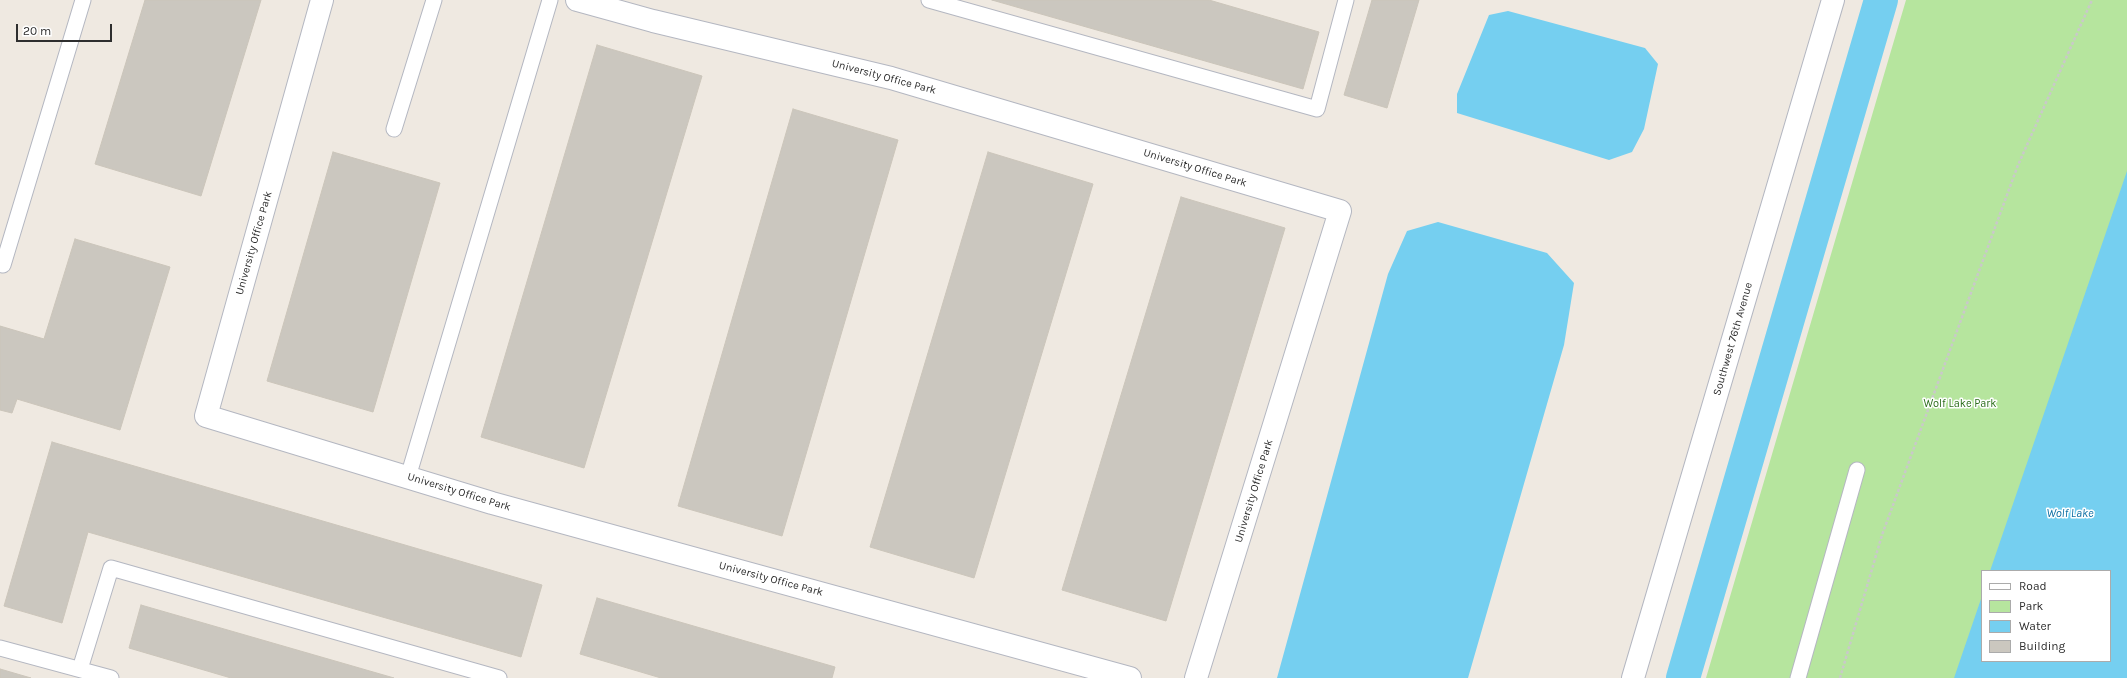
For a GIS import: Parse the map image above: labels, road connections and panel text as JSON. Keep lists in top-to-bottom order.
{
  "streets": {
    "street": ["University Office Park", "Southwest 76th Avenue"]
  },
  "water": ["Wolf Lake"],
  "parks": ["Wolf Lake Park"],
  "legend": [
    "Road",
    "Park",
    "Water",
    "Building"
  ],
  "scale_bar": "20 m"
}
